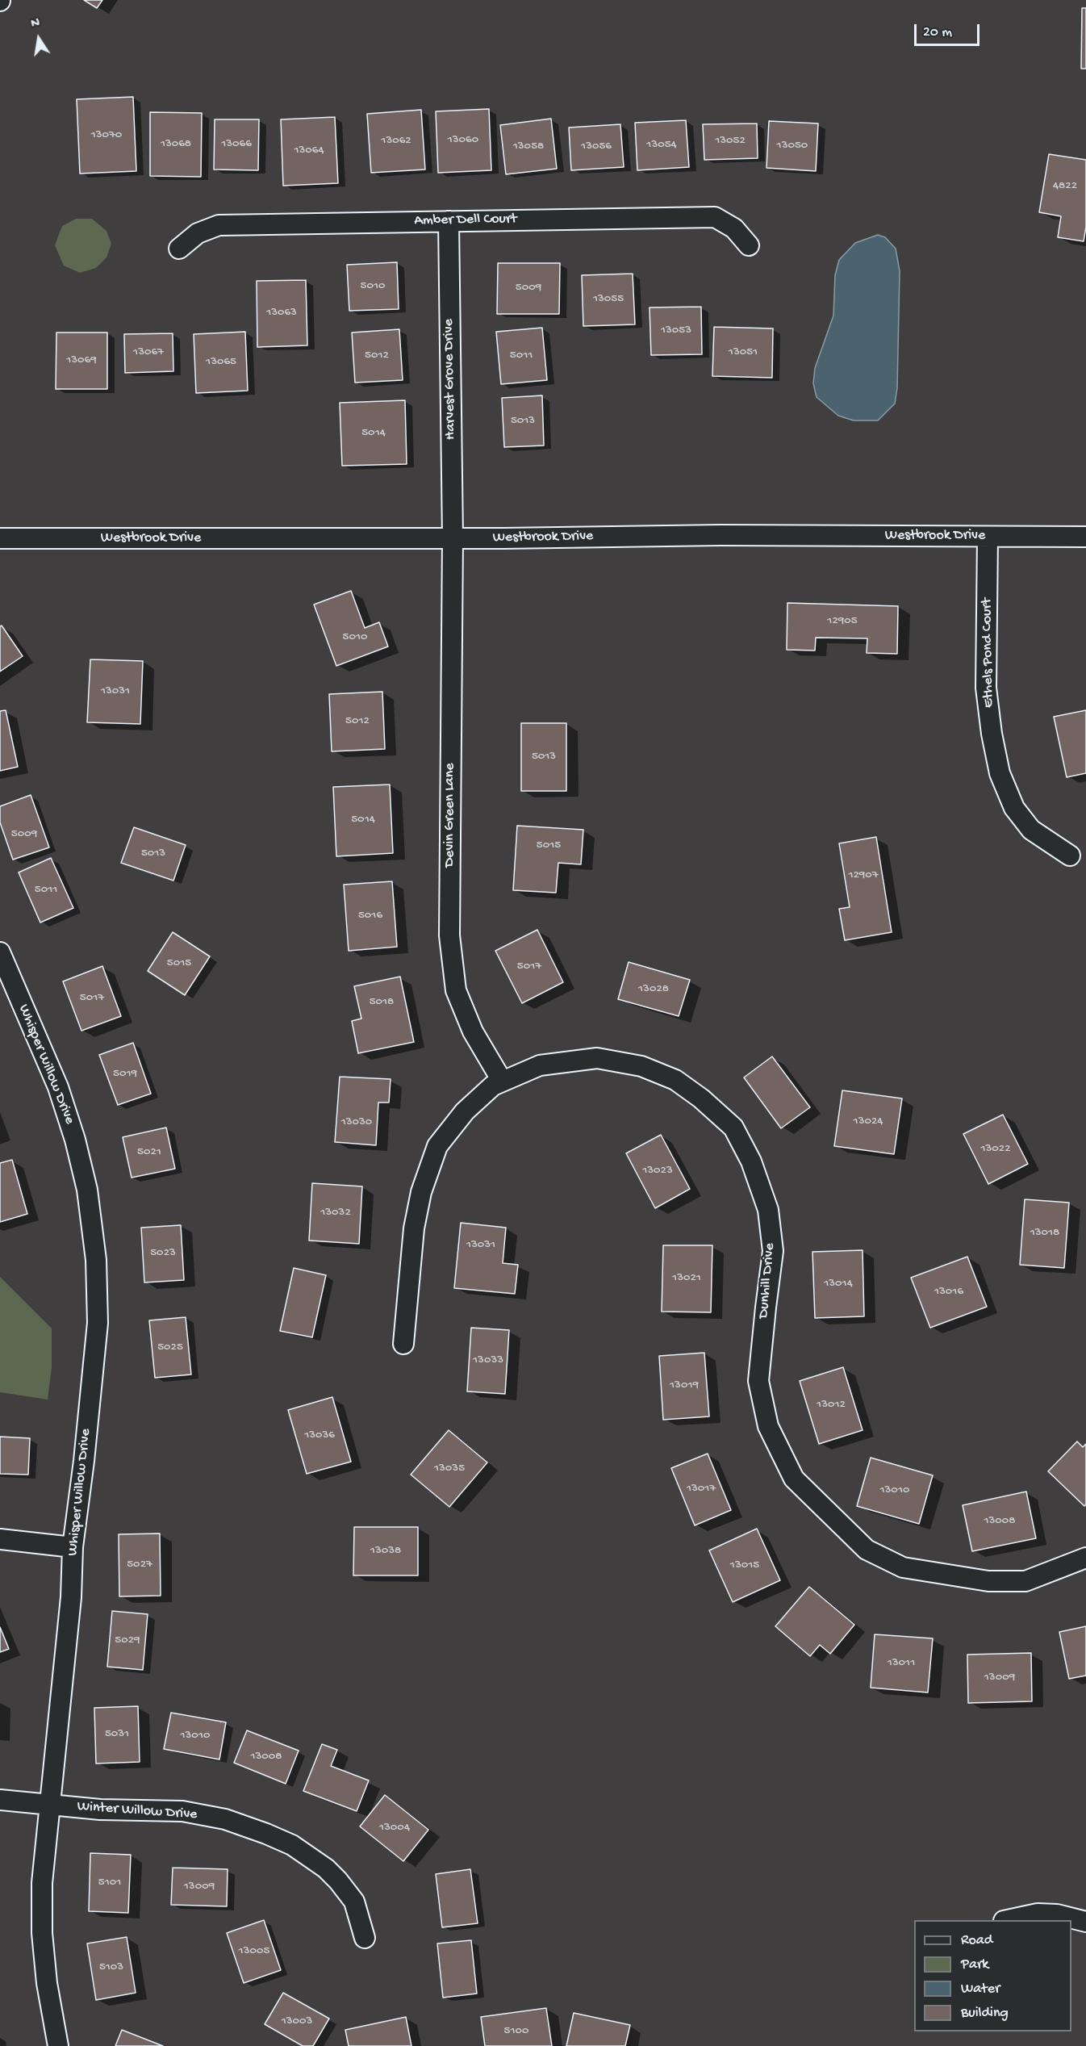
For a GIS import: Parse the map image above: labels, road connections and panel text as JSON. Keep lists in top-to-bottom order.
{
  "streets": {
    "street": [
      "Amber Dell Court",
      "Harvest Grove Drive",
      "Westbrook Drive",
      "Ethels Pond Court",
      "Devin Green Lane",
      "Whisper Willow Drive",
      "Dunhill Drive",
      "Winter Willow Drive"
    ]
  },
  "crossings": [
    ["Amber Dell Court", "Harvest Grove Drive"],
    ["Harvest Grove Drive", "Westbrook Drive"],
    ["Harvest Grove Drive", "Devin Green Lane"],
    ["Westbrook Drive", "Ethels Pond Court"],
    ["Westbrook Drive", "Devin Green Lane"],
    ["Devin Green Lane", "Dunhill Drive"],
    ["Whisper Willow Drive", "Winter Willow Drive"]
  ],
  "house_numbers": [
    "13070",
    "13060",
    "13062",
    "13052",
    "13068",
    "13066",
    "13054",
    "13050",
    "13058",
    "13056",
    "13064",
    "4822",
    "5010",
    "5009",
    "13055",
    "13063",
    "13053",
    "13067",
    "13051",
    "5012",
    "5011",
    "13069",
    "13065",
    "5013",
    "5014",
    "12905",
    "5010",
    "13031",
    "5012",
    "5013",
    "5014",
    "5009",
    "5015",
    "5013",
    "12907",
    "5011",
    "5016",
    "5015",
    "5017",
    "13028",
    "5017",
    "5018",
    "5019",
    "13024",
    "13030",
    "13022",
    "5021",
    "13023",
    "13032",
    "13018",
    "13031",
    "5023",
    "13021",
    "13014",
    "13016",
    "5025",
    "13033",
    "13019",
    "13012",
    "13036",
    "13035",
    "13017",
    "13010",
    "13008",
    "13038",
    "5027",
    "13015",
    "5029",
    "13011",
    "13009",
    "5031",
    "13010",
    "13008",
    "13004",
    "5101",
    "13009",
    "13005",
    "5103",
    "13003",
    "5100"
  ],
  "legend": [
    "Road",
    "Park",
    "Water",
    "Building"
  ],
  "scale_bar": "20 m",
  "north": "top"
}
